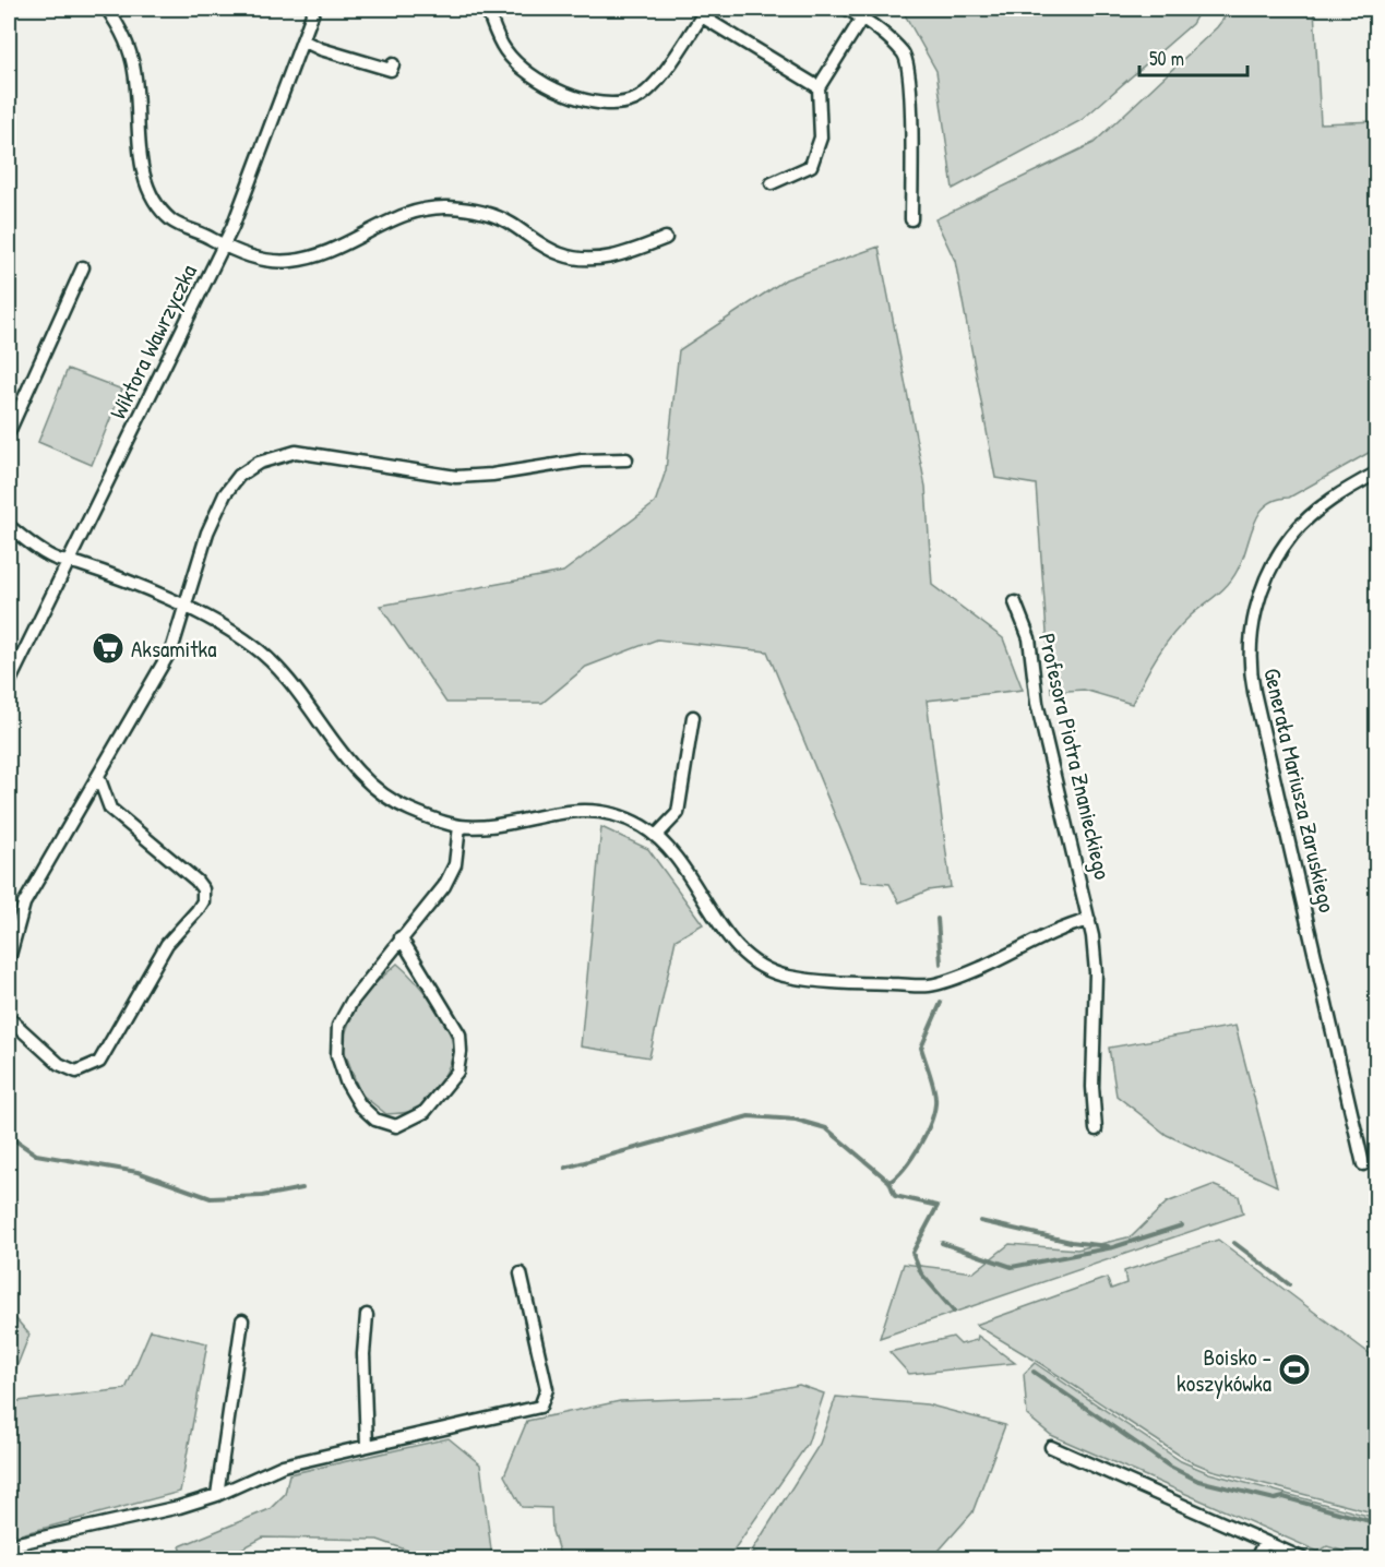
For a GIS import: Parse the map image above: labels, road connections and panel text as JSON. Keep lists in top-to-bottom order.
{
  "streets": {
    "street": ["Wiktora Wawrzyczka", "Profesora Piotra Znanieckiego", "Generała Mariusza Zaruskiego"]
  },
  "places": {
    "supermarket": ["Aksamitka"],
    "sports": ["Boisko - koszykówka"]
  },
  "scale_bar": "50 m"
}
